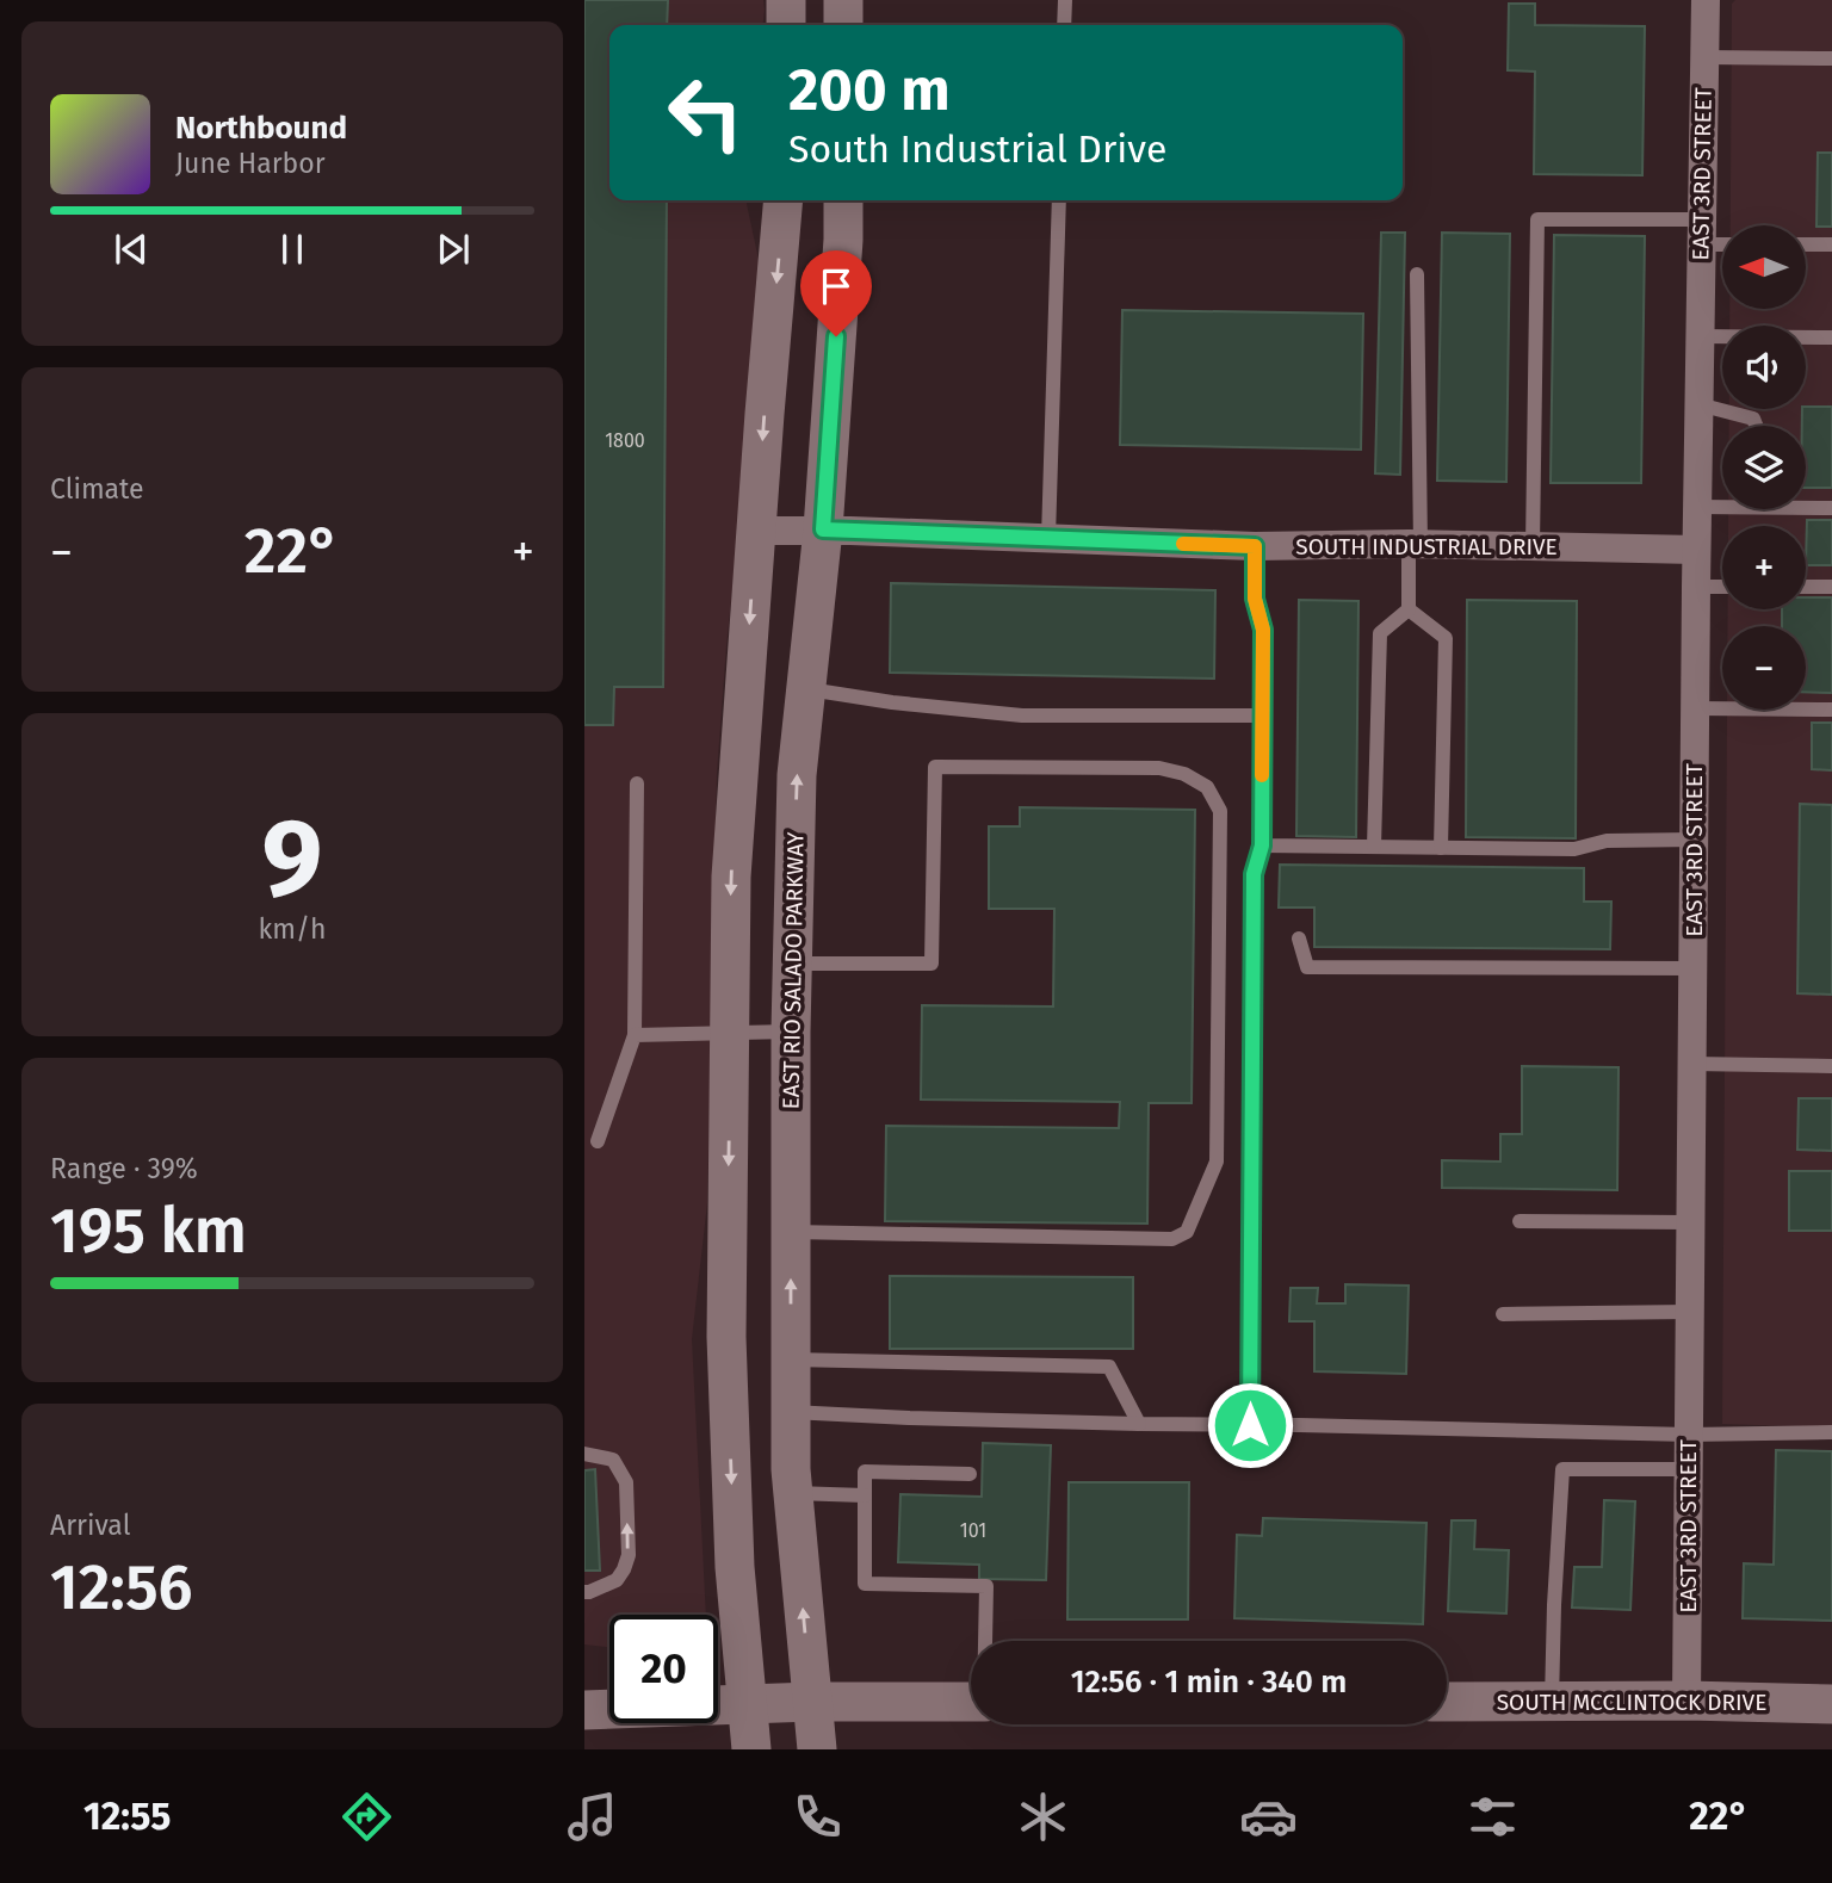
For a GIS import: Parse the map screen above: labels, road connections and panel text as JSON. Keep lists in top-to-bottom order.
{
  "streets": {
    "main road": ["EAST RIO SALADO PARKWAY", "SOUTH MCCLINTOCK DRIVE"],
    "street": ["EAST 3RD STREET", "SOUTH INDUSTRIAL DRIVE"]
  },
  "crossings": [
    ["EAST 3RD STREET", "SOUTH INDUSTRIAL DRIVE"],
    ["EAST 3RD STREET", "SOUTH MCCLINTOCK DRIVE"],
    ["SOUTH INDUSTRIAL DRIVE", "EAST RIO SALADO PARKWAY"]
  ],
  "house_numbers": ["1800", "101"],
  "north": "left",
  "page": {
    "turn": ["200 m", "South Industrial Drive"],
    "song": ["Northbound", "June Harbor"],
    "map_buttons": ["+", "−"],
    "tile": [
      "Climate",
      ["9", "km/h"],
      ["Range · 39%", "195 km"],
      ["Arrival", "12:56"]
    ],
    "heat": ["−", "22°", "+"],
    "limit": "20",
    "trip": "12:56 · 1 min · 340 m",
    "tabs": ["12:55", "22°"]
  }
}
